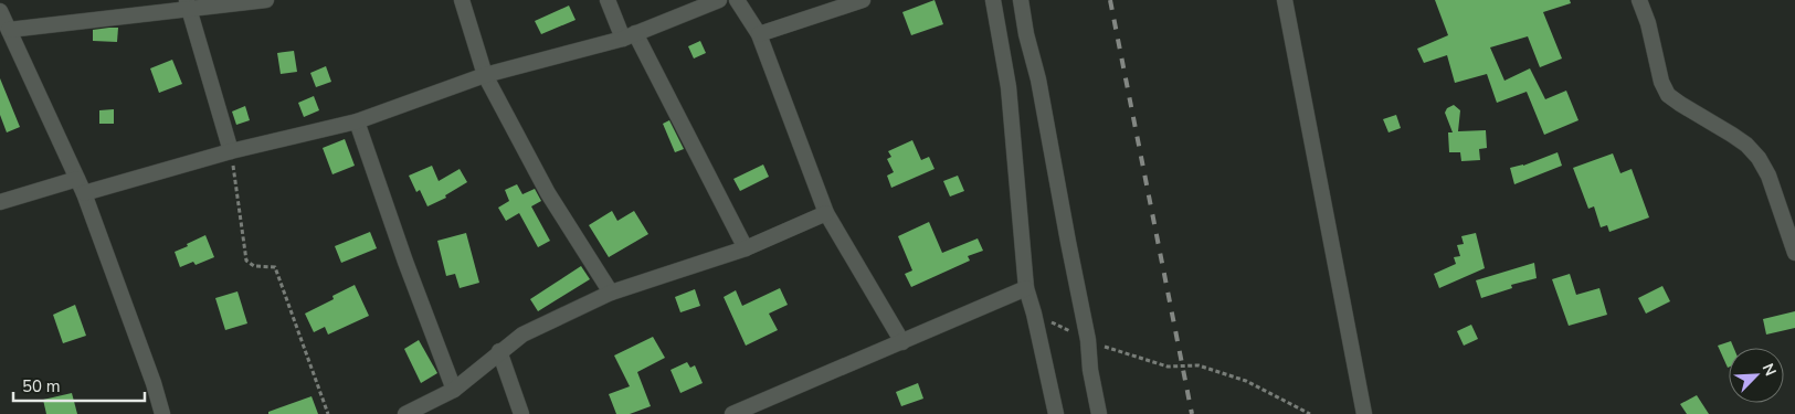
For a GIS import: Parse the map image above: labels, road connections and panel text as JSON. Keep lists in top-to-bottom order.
{
  "scale_bar": "50 m",
  "north": "top right"
}
